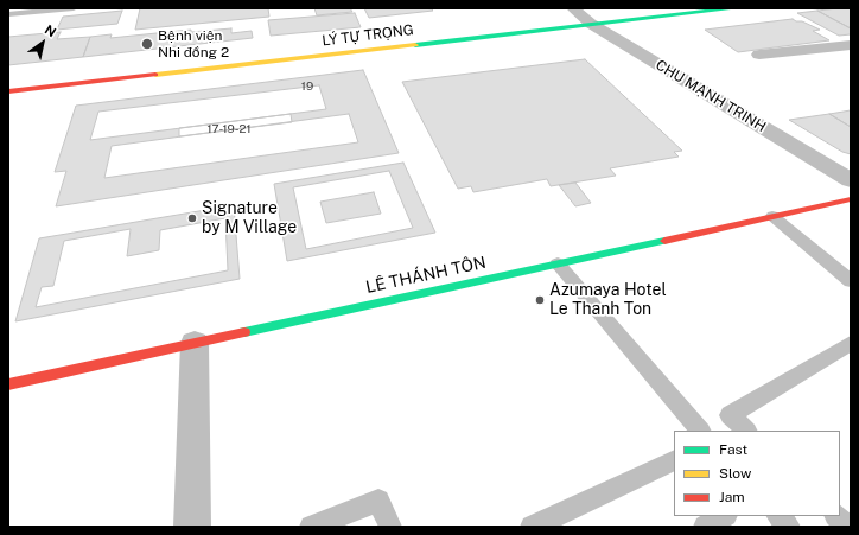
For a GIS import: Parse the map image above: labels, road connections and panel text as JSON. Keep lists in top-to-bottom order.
{
  "streets": {
    "street": ["LÝ TỰ TRỌNG", "CHU MẠNH TRINH", "LÊ THÁNH TÔN"]
  },
  "crossings": [
    ["LÝ TỰ TRỌNG", "CHU MẠNH TRINH"]
  ],
  "places": ["Bệnh viện Nhi đồng 2", "Signature by M Village", "Azumaya Hotel Le Thanh Ton"],
  "house_numbers": ["19", "17-19-21"],
  "legend": ["Fast", "Slow", "Jam"],
  "north": "top right"
}
